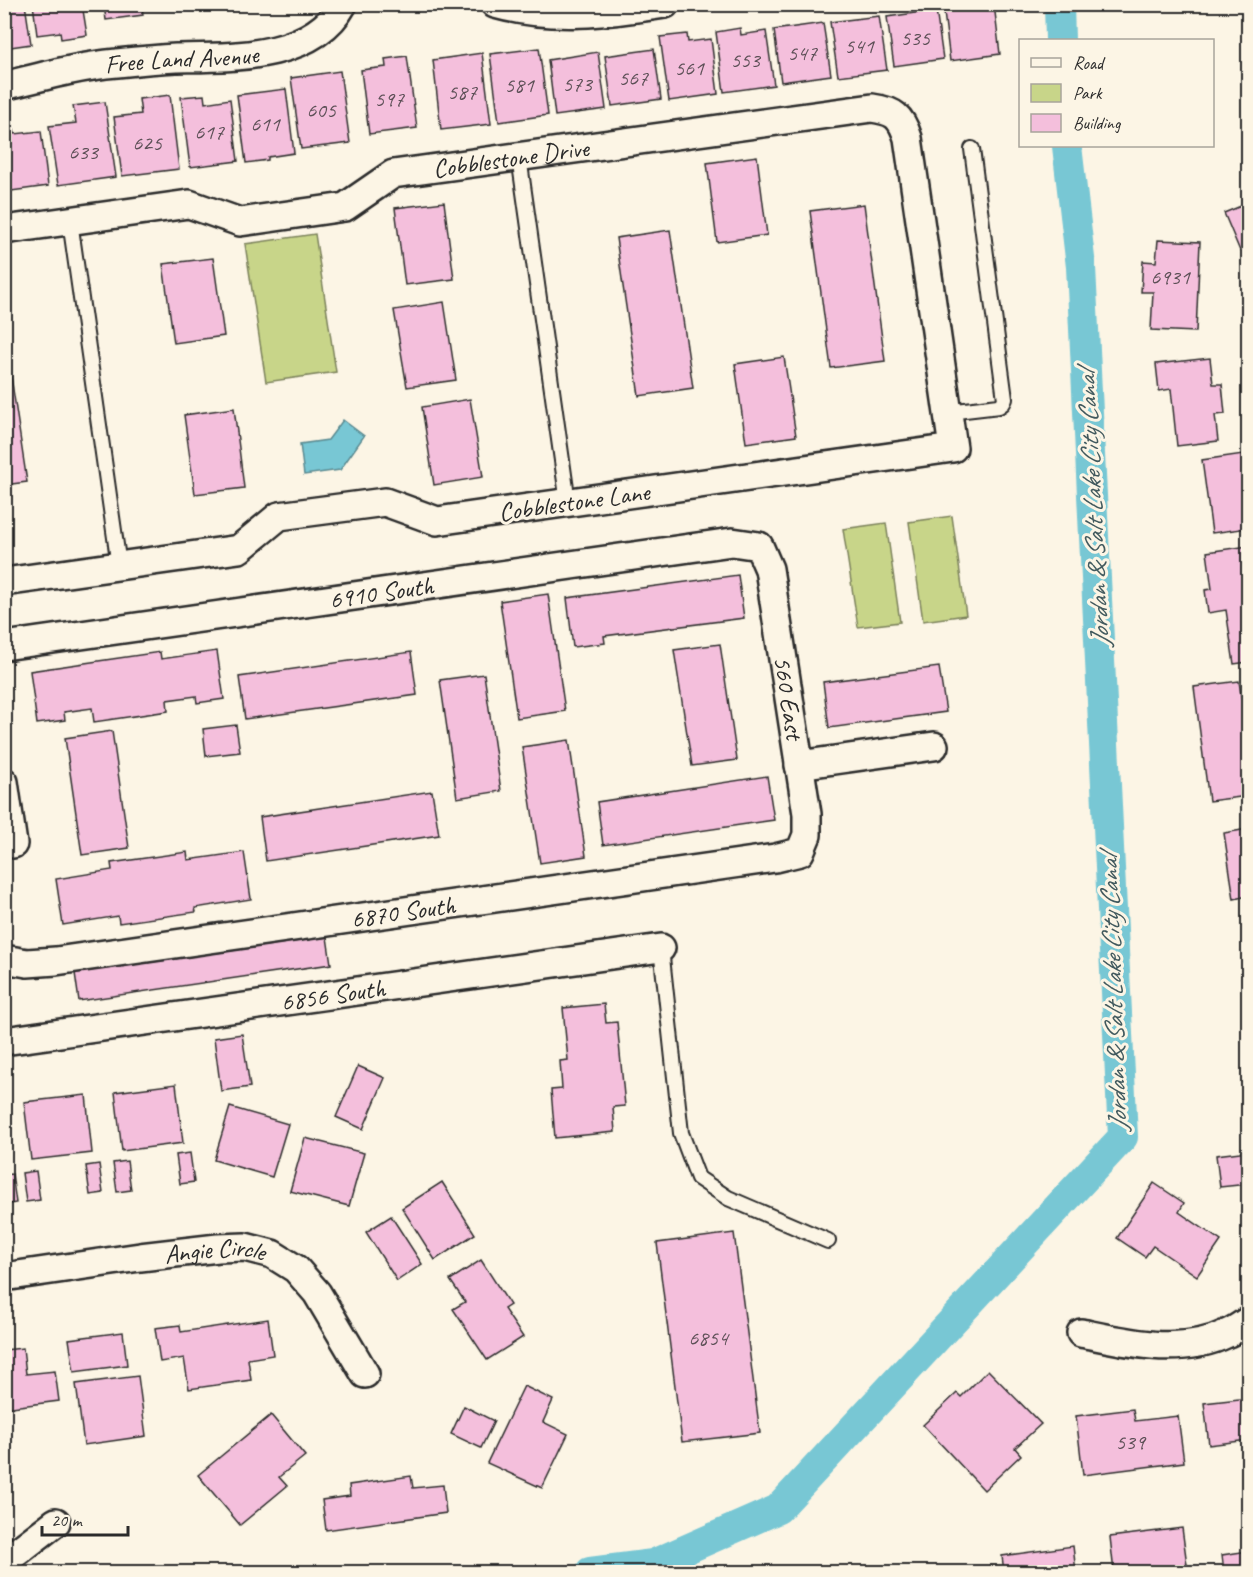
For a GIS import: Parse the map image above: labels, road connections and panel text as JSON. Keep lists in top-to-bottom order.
{
  "streets": {
    "street": [
      "Free Land Avenue",
      "Cobblestone Drive",
      "Cobblestone Lane",
      "6910 South",
      "560 East",
      "6870 South",
      "6856 South",
      "Angie Circle"
    ]
  },
  "crossings": [
    ["Cobblestone Drive", "Cobblestone Lane"],
    ["6910 South", "560 East"],
    ["560 East", "6870 South"]
  ],
  "water": ["Jordan & Salt Lake City Canal"],
  "house_numbers": [
    "535",
    "541",
    "547",
    "553",
    "561",
    "567",
    "573",
    "581",
    "587",
    "597",
    "605",
    "611",
    "617",
    "625",
    "633",
    "6931",
    "6854",
    "539"
  ],
  "legend": ["Road", "Park", "Building"],
  "scale_bar": "20 m"
}
